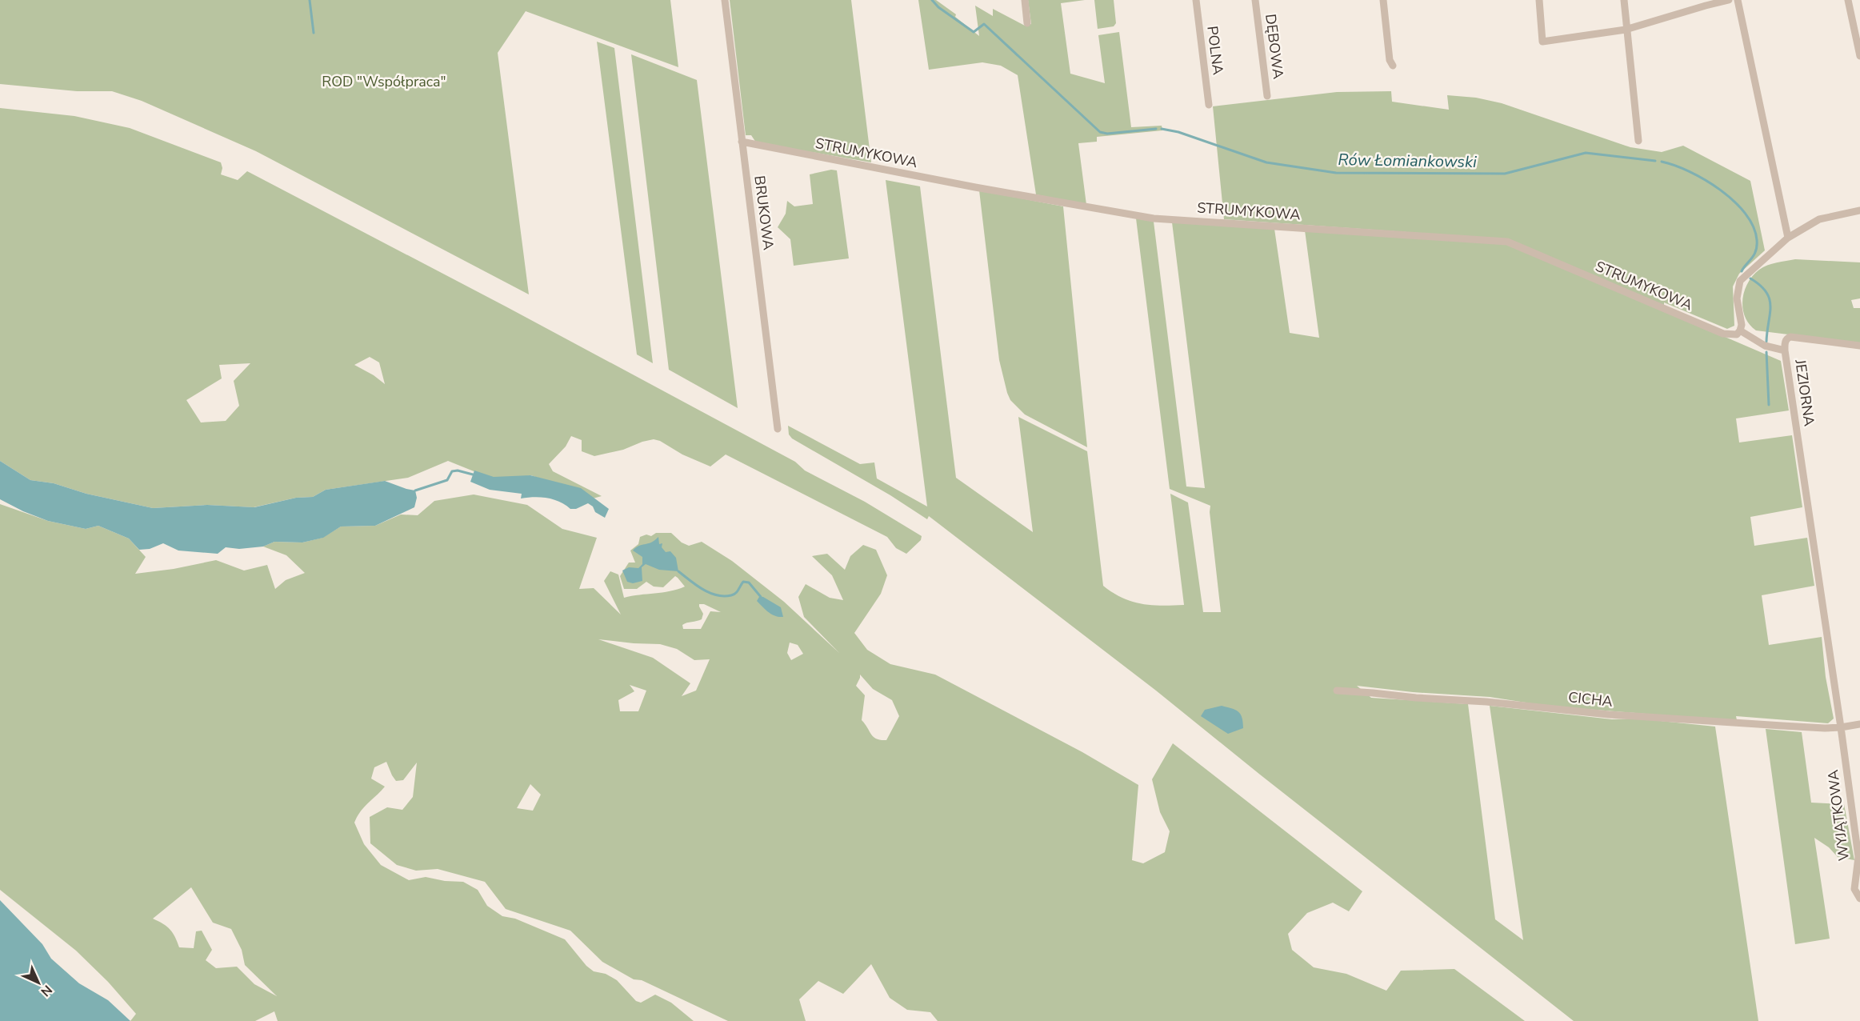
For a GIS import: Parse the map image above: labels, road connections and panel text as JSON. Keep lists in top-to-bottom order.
{
  "streets": {
    "street": [
      "DĘBOWA",
      "POLNA",
      "STRUMYKOWA",
      "BRUKOWA",
      "JEZIORNA",
      "CICHA",
      "WYJĄTKOWA"
    ]
  },
  "crossings": [
    ["STRUMYKOWA", "BRUKOWA"],
    ["STRUMYKOWA", "JEZIORNA"],
    ["JEZIORNA", "CICHA"],
    ["JEZIORNA", "WYJĄTKOWA"],
    ["CICHA", "WYJĄTKOWA"]
  ],
  "water": ["Rów Łomiankowski"],
  "parks": ["ROD \"Współpraca\""],
  "north": "bottom right"
}
